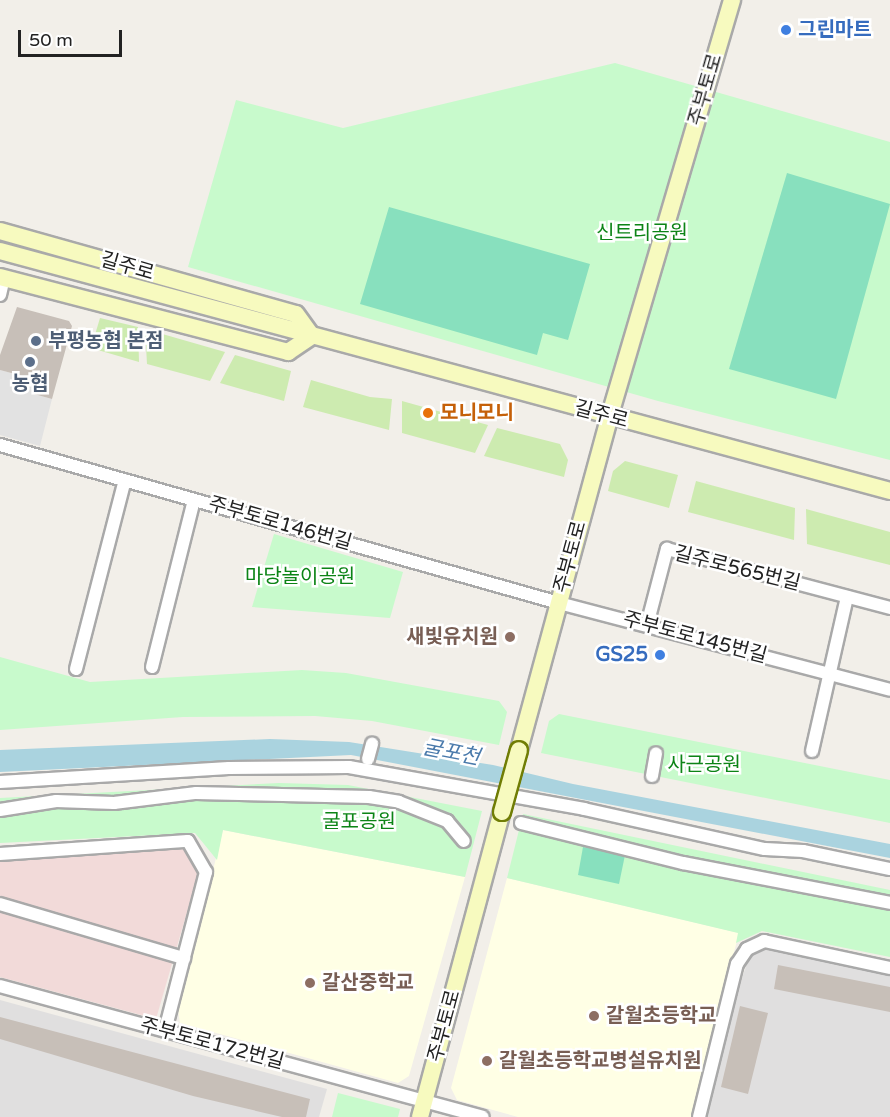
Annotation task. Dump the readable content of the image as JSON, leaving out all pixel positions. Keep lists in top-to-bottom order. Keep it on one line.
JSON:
{"streets":{"main road":["주부토로","길주로"],"street":["주부토로146번길","길주로565번길","주부토로145번길","주부토로172번길"]},"crossings":[["주부토로","길주로"],["주부토로","주부토로146번길"],["주부토로","주부토로145번길"],["주부토로","주부토로172번길"],["주부토로146번길","주부토로145번길"],["길주로565번길","주부토로145번길"]],"water":["굴포천"],"parks":["신트리공원","마당놀이공원","사근공원","굴포공원"],"places":["그린마트","부평농협 본점","농협","모니모니","새빛유치원","GS25","갈산중학교","갈월초등학교","갈월초등학교병설유치원"],"scale_bar":"50 m"}
